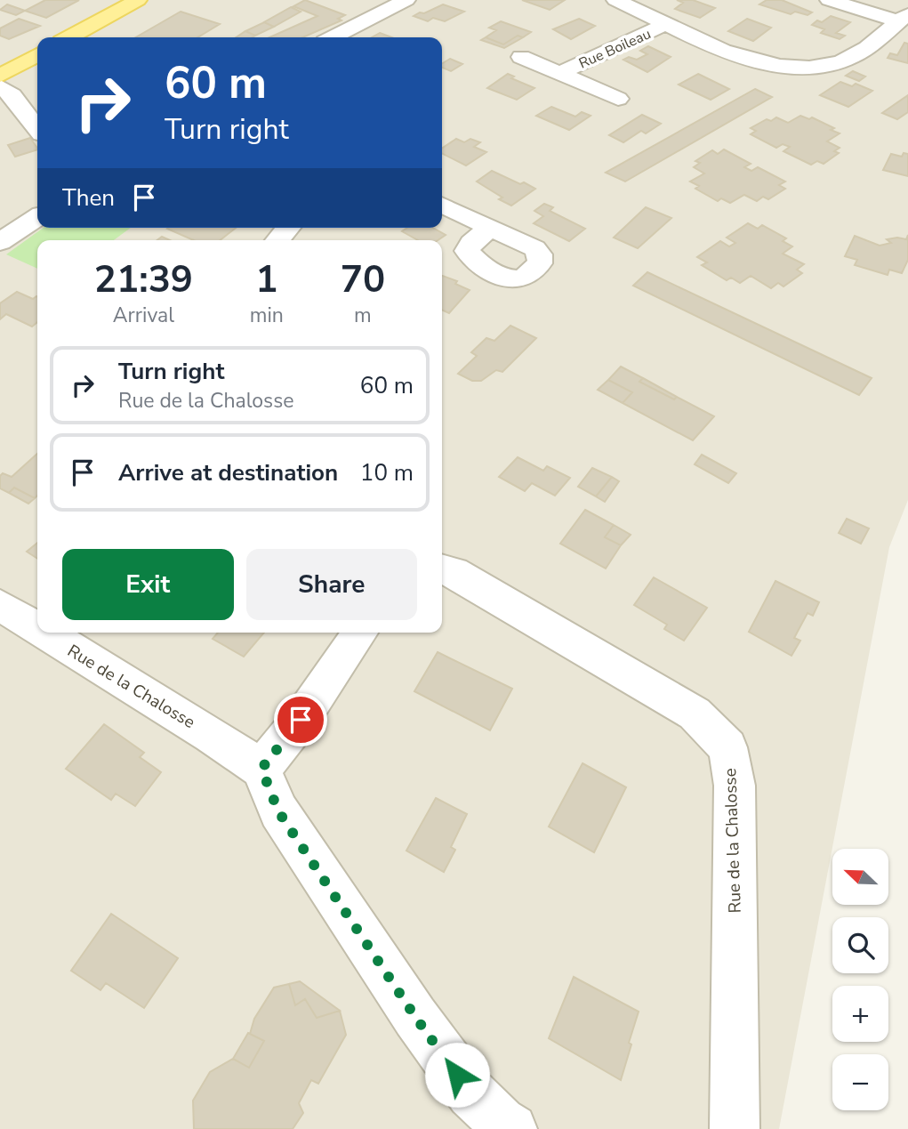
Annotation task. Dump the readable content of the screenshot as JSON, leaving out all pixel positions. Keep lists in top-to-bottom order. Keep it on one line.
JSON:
{"streets":{"street":["Rue Boileau","Rue de la Chalosse"]},"north":"top left","page":{"turn":["60 m","Turn right"],"then":"Then","eta":["21:39","Arrival","1","min","70","m"],"list":[{"name":"Turn right","note":"Rue de la Chalosse","value":"60 m"},{"name":"Arrive at destination","value":"10 m"}],"buttons":["Exit","Share"],"map_buttons":["+","−"]}}
